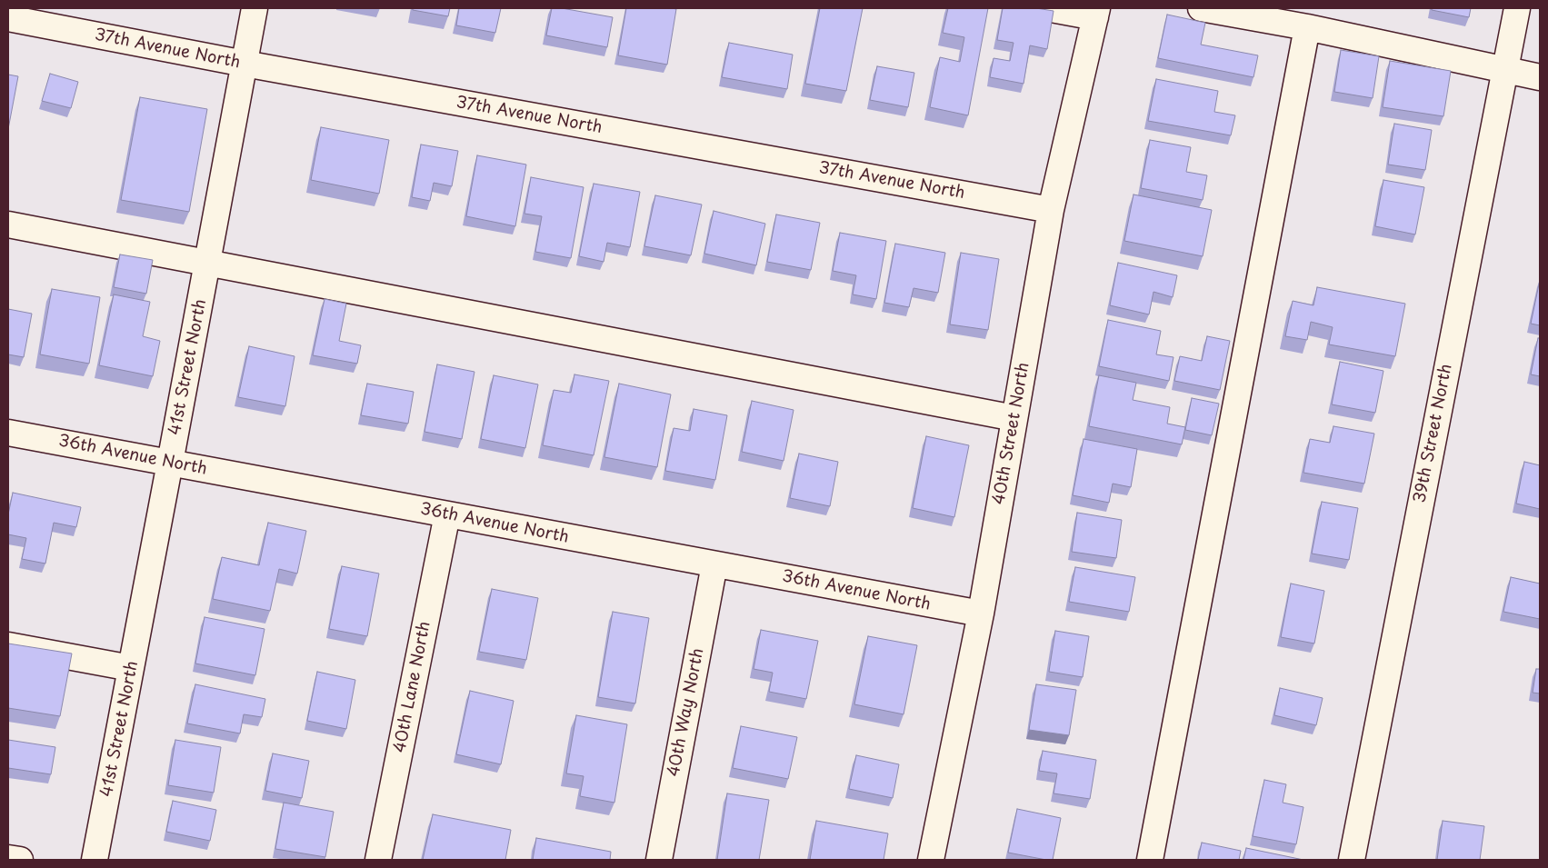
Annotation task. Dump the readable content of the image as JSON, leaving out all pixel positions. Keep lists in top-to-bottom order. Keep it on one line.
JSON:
{"streets":{"street":["37th Avenue North","41st Street North","40th Street North","39th Street North","36th Avenue North","40th Lane North","40th Way North"]},"crossings":[["37th Avenue North","41st Street North"],["37th Avenue North","40th Street North"],["41st Street North","36th Avenue North"],["40th Street North","36th Avenue North"],["36th Avenue North","40th Lane North"],["36th Avenue North","40th Way North"]]}
